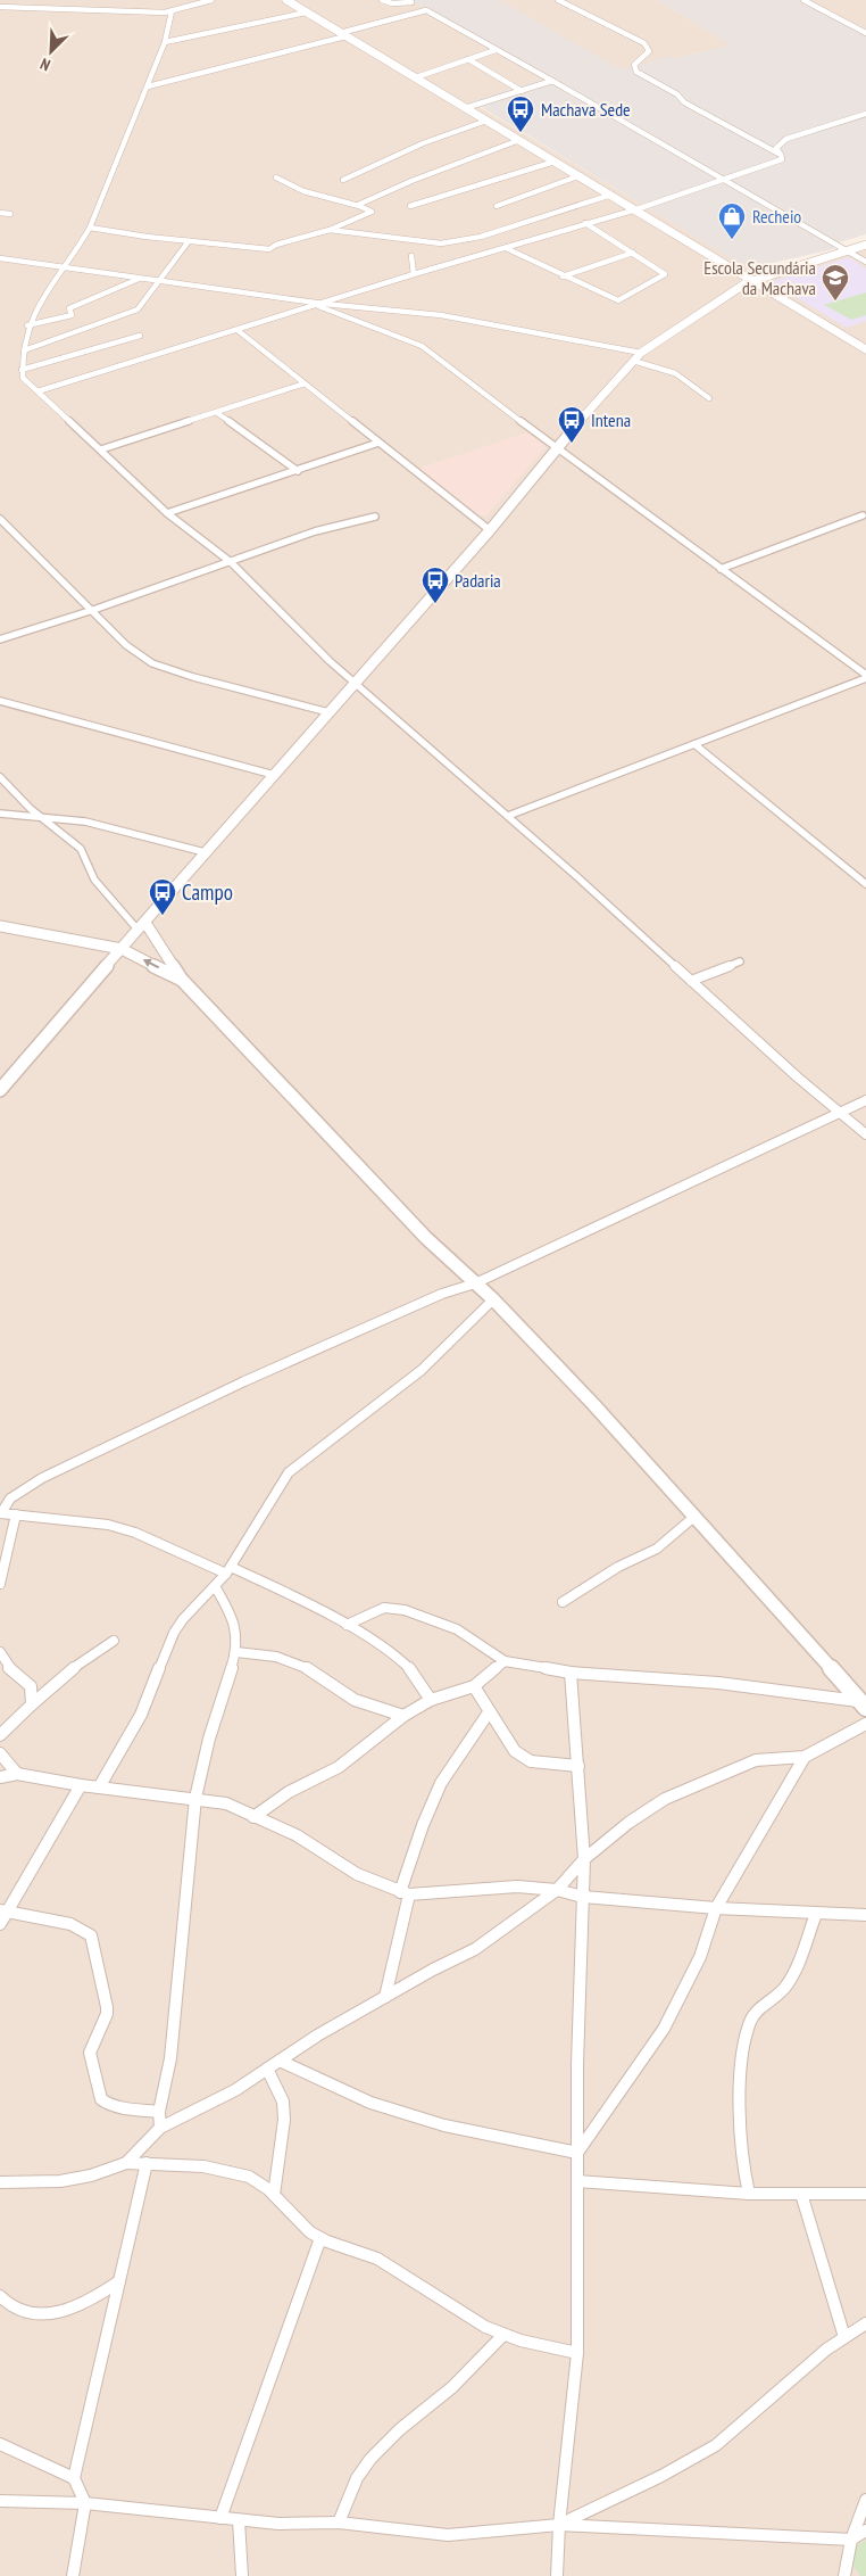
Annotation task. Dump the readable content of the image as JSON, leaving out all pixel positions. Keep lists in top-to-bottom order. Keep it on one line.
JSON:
{"places":{"bus stop":["Machava Sede","Intena","Padaria","Campo"],"shop":["Recheio"],"school or university":["Escola Secundária da Machava"]},"north":"bottom left"}
